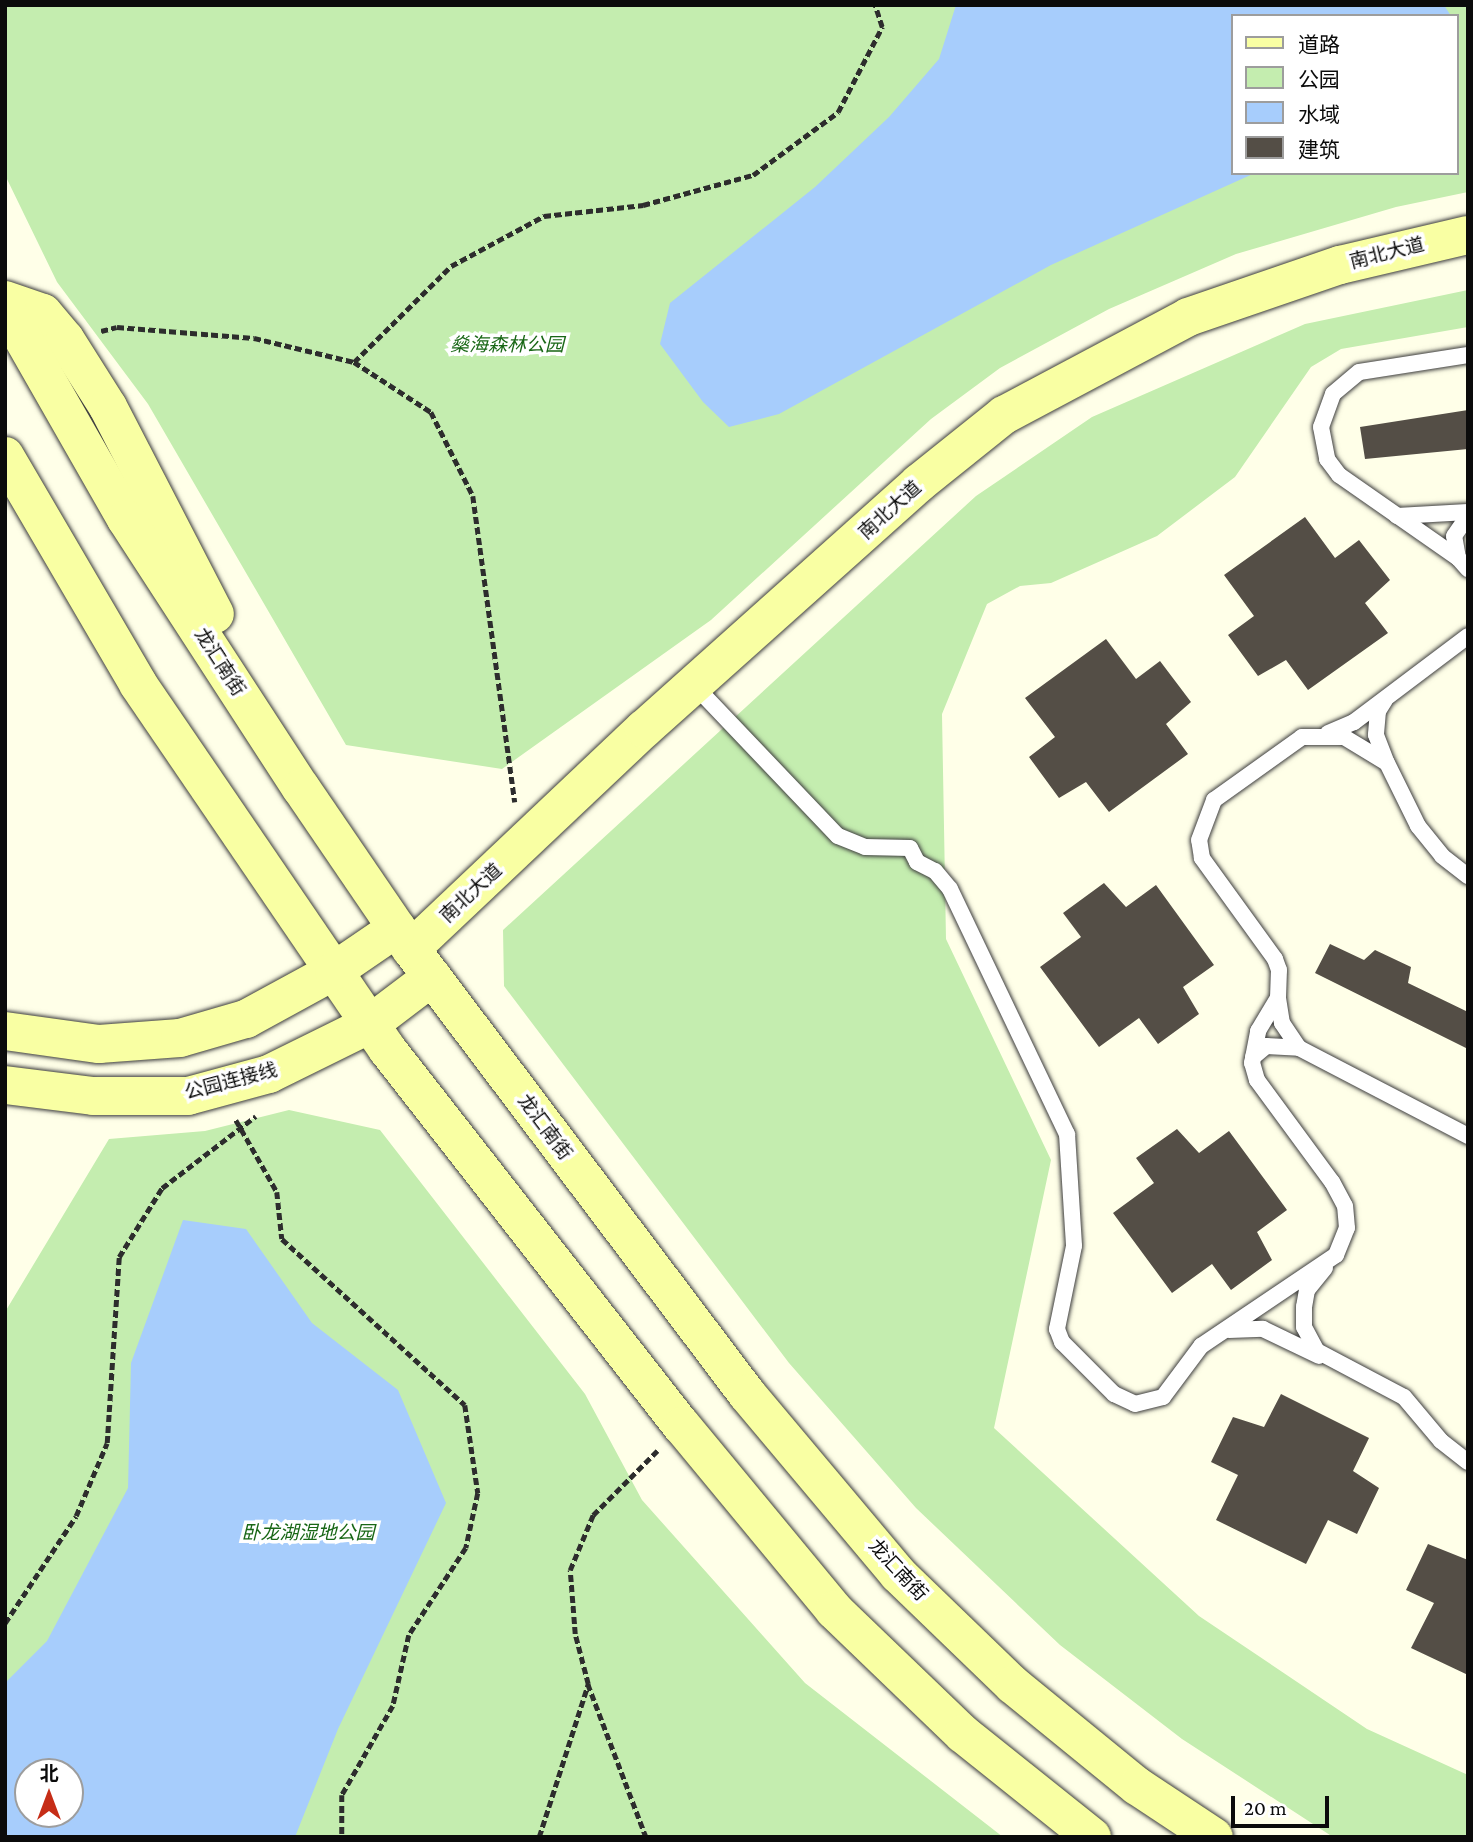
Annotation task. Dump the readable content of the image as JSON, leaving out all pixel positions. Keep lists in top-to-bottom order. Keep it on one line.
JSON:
{"streets":{"main road":["南北大道","龙汇南街","公园连接线"]},"crossings":[["南北大道","龙汇南街"],["南北大道","公园连接线"],["龙汇南街","公园连接线"]],"parks":["燊海森林公园","卧龙湖湿地公园"],"legend":["道路","公园","水域","建筑"],"scale_bar":"20 m","north":"top"}
